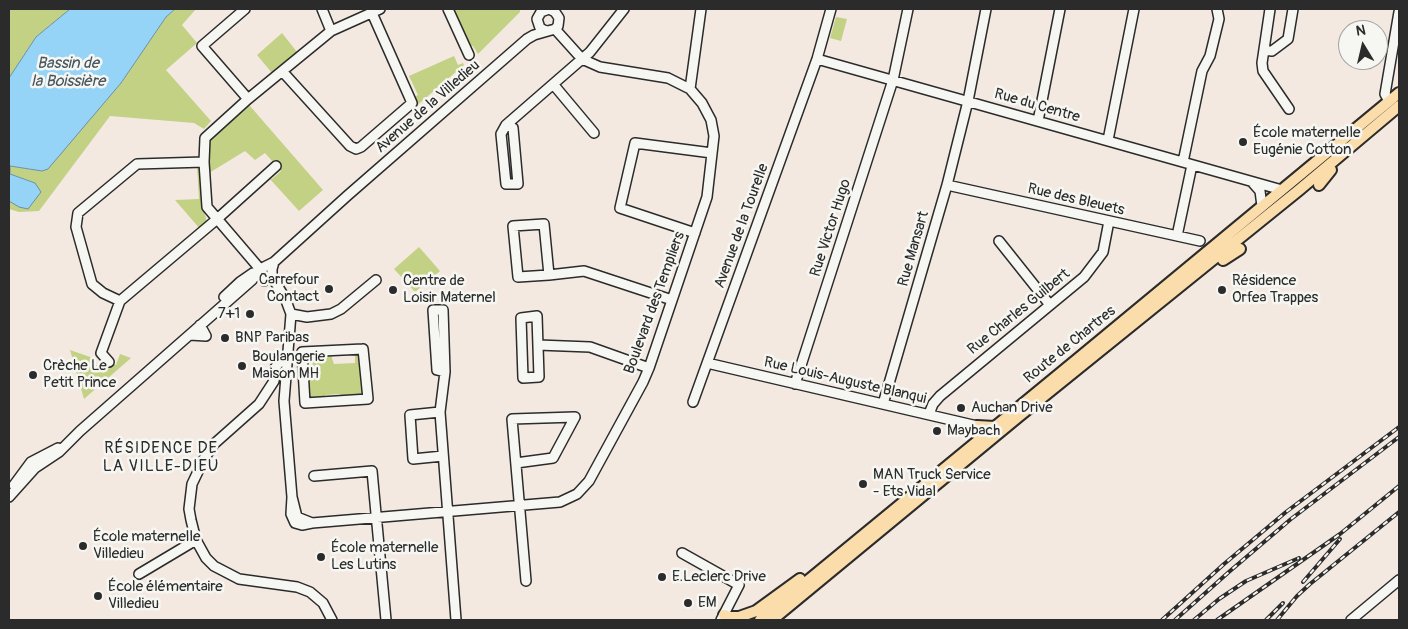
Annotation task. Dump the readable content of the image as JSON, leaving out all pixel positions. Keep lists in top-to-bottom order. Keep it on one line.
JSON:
{"streets":{"main road":["Route de Chartres"],"street":["Rue du Centre","Avenue de la Villedieu","Rue des Bleuets","Avenue de la Tourelle","Rue Victor Hugo","Rue Mansart","Boulevard des Templiers","Rue Charles Guilbert","Rue Louis-Auguste Blanqui"]},"crossings":[["Rue du Centre","Avenue de la Tourelle"],["Rue du Centre","Rue Victor Hugo"],["Rue du Centre","Rue Mansart"],["Rue du Centre","Route de Chartres"],["Avenue de la Villedieu","Boulevard des Templiers"],["Rue des Bleuets","Rue Mansart"],["Rue des Bleuets","Rue Charles Guilbert"],["Avenue de la Tourelle","Rue Louis-Auguste Blanqui"],["Rue Victor Hugo","Rue Louis-Auguste Blanqui"],["Rue Mansart","Rue Louis-Auguste Blanqui"],["Rue Charles Guilbert","Rue Louis-Auguste Blanqui"]],"districts":["RÉSIDENCE DE LA VILLE-DIEU"],"water":["Bassin de la Boissière"],"places":["École maternelle Eugénie Cotton","Carrefour Contact","Centre de Loisir Maternel","Résidence Orfea Trappes","7+1","BNP Paribas","Boulangerie Maison MH","Crèche Le Petit Prince","Auchan Drive","Maybach","MAN Truck Service - Ets Vidal","École maternelle Villedieu","École maternelle Les Lutins","E.Leclerc Drive","École élémentaire Villedieu","EM"],"north":"top"}
